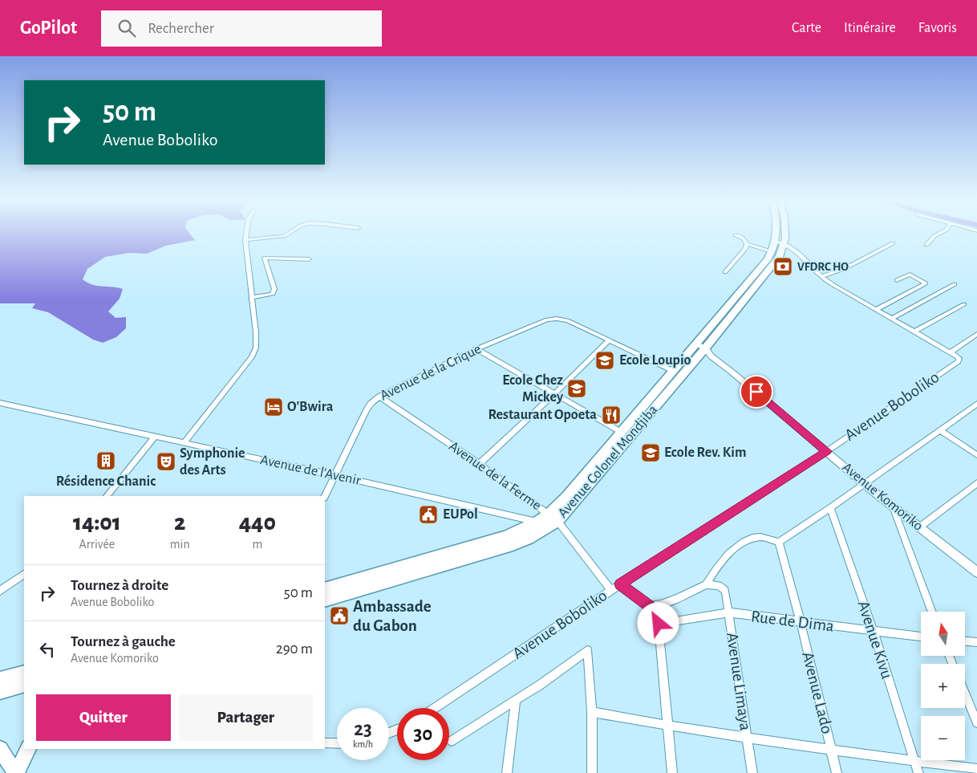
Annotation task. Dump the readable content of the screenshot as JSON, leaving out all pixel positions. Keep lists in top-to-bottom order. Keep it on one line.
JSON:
{"streets":{"main road":["Avenue Colonel Mondjiba"],"street":["Avenue de la Crique","Avenue Boboliko","Avenue de l'Avenir","Avenue de la Ferme","Avenue Komoriko","Rue de Dima","Avenue Kivu","Avenue Limaya","Avenue Lado"]},"crossings":[["Avenue de la Crique","Avenue de l'Avenir"],["Avenue de la Crique","Avenue de la Ferme"],["Avenue Boboliko","Avenue de la Ferme"],["Avenue Boboliko","Avenue Komoriko"],["Avenue Colonel Mondjiba","Avenue de l'Avenir"],["Avenue Colonel Mondjiba","Avenue de la Ferme"],["Avenue Colonel Mondjiba","Avenue Komoriko"],["Rue de Dima","Avenue Kivu"],["Rue de Dima","Avenue Limaya"],["Rue de Dima","Avenue Lado"]],"places":{"bank":["VFDRC HO"],"school or university":["Ecole Loupio","Ecole Chez Mickey","Ecole Rev. Kim"],"hotel":["O'Bwira"],"restaurant":["Restaurant Opoeta"],"building":["Résidence Chanic"],"theatre":["Symphonie des Arts"],"public building":["EUPol","Ambassade du Gabon"]},"north":"top","page":{"header":"GoPilot","search":"Rechercher","nav":["Carte","Itinéraire","Favoris"],"turn":["50 m","Avenue Boboliko"],"eta":["14:01","Arrivée","2","min","440","m"],"list":[{"name":"Tournez à droite","note":"Avenue Boboliko","value":"50 m"},{"name":"Tournez à gauche","note":"Avenue Komoriko","value":"290 m"}],"map_buttons":["+","−"],"buttons":["Quitter","Partager"],"speed":"23 km/h","limit":"30"}}
